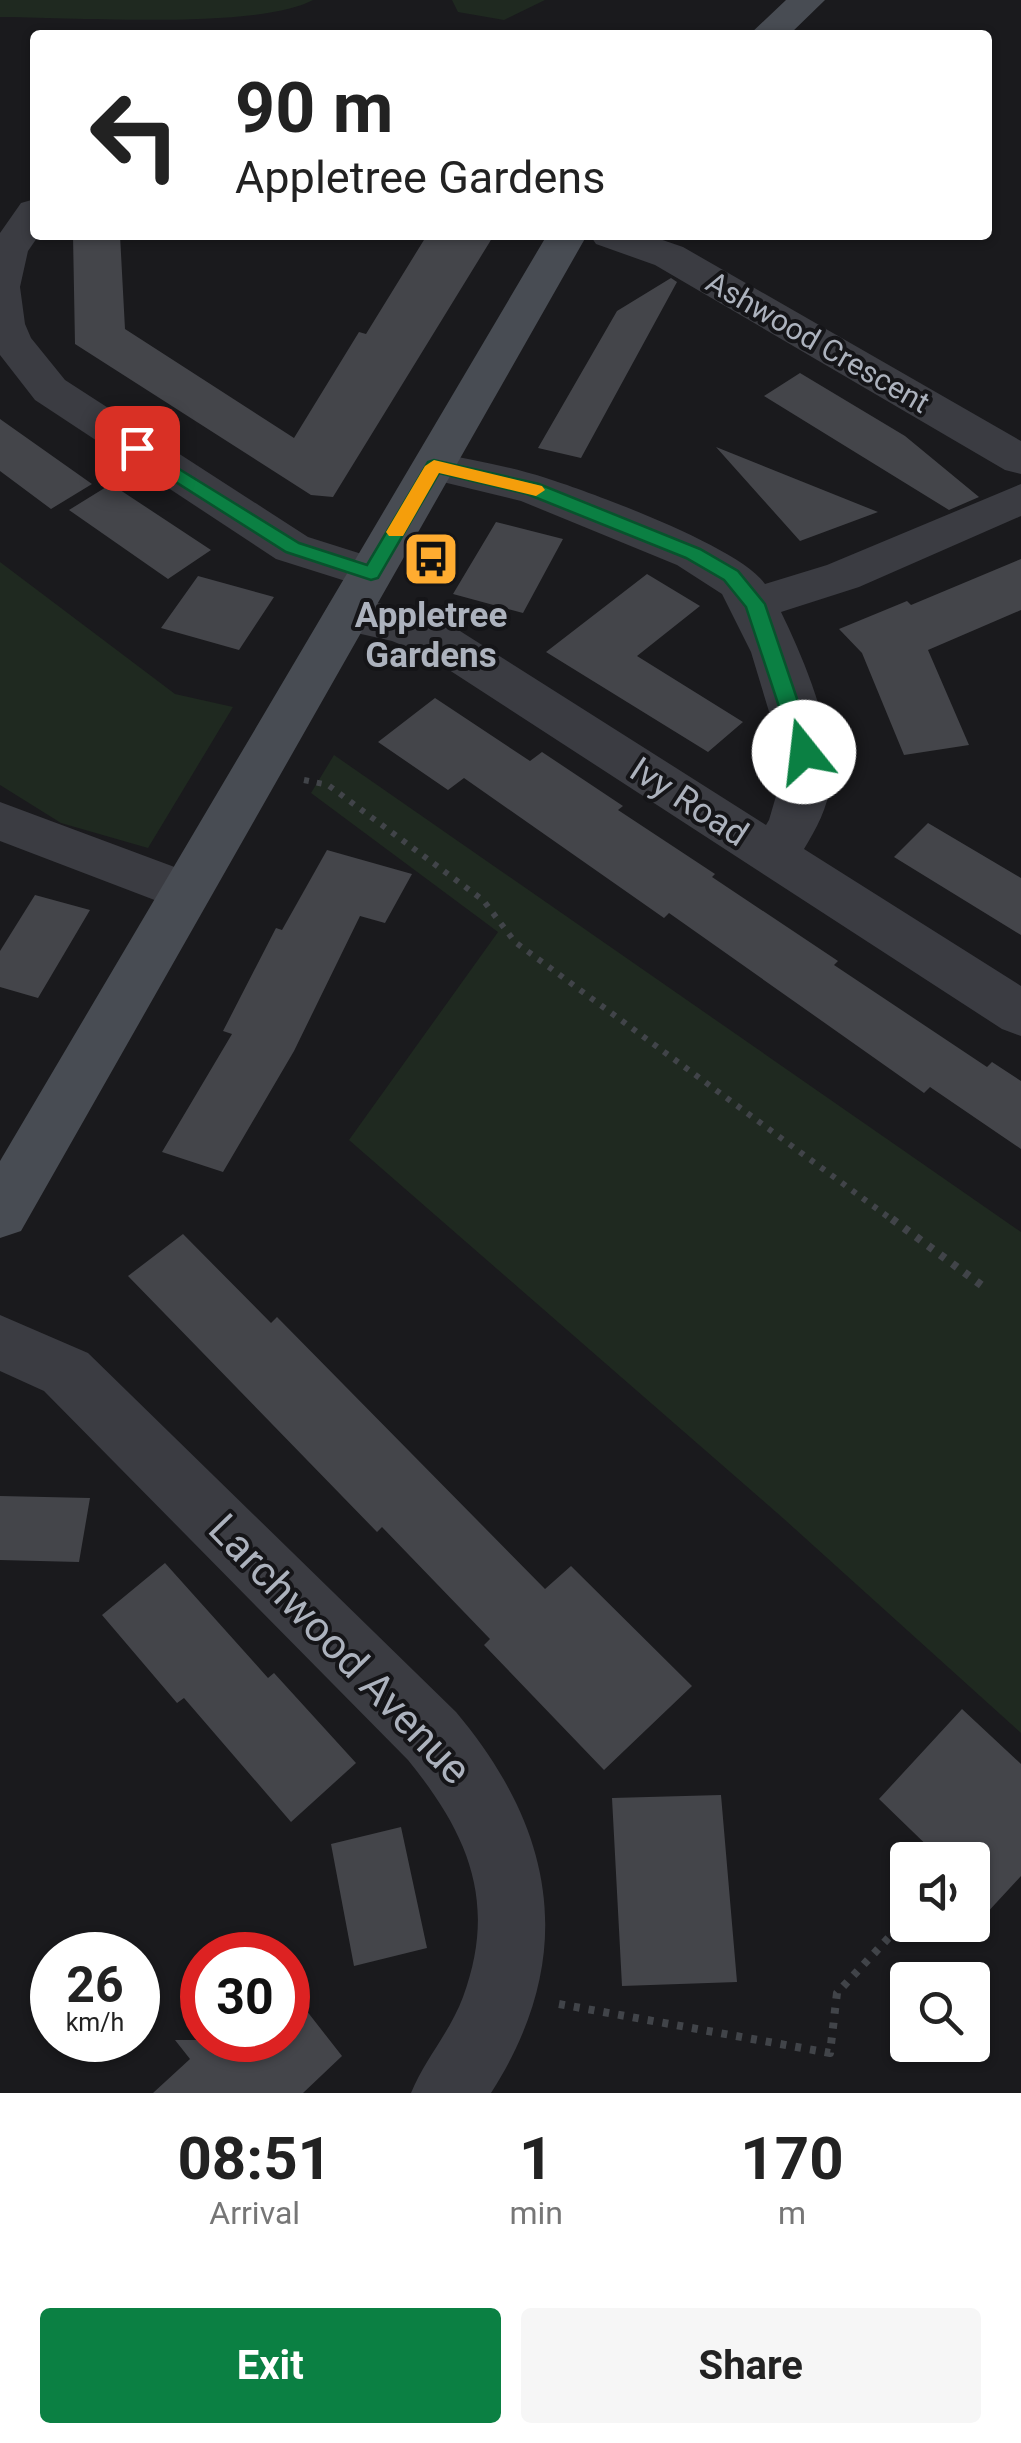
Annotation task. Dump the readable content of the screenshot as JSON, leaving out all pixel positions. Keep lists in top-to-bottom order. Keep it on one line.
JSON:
{"streets":{"street":["Ashwood Crescent","Ivy Road","Larchwood Avenue"]},"places":{"bus stop":["Appletree Gardens"]},"page":{"turn":["90 m","Appletree Gardens"],"speed":"26 km/h","limit":"30","eta":["08:51","Arrival","1","min","170","m"],"buttons":["Exit","Share"]}}
